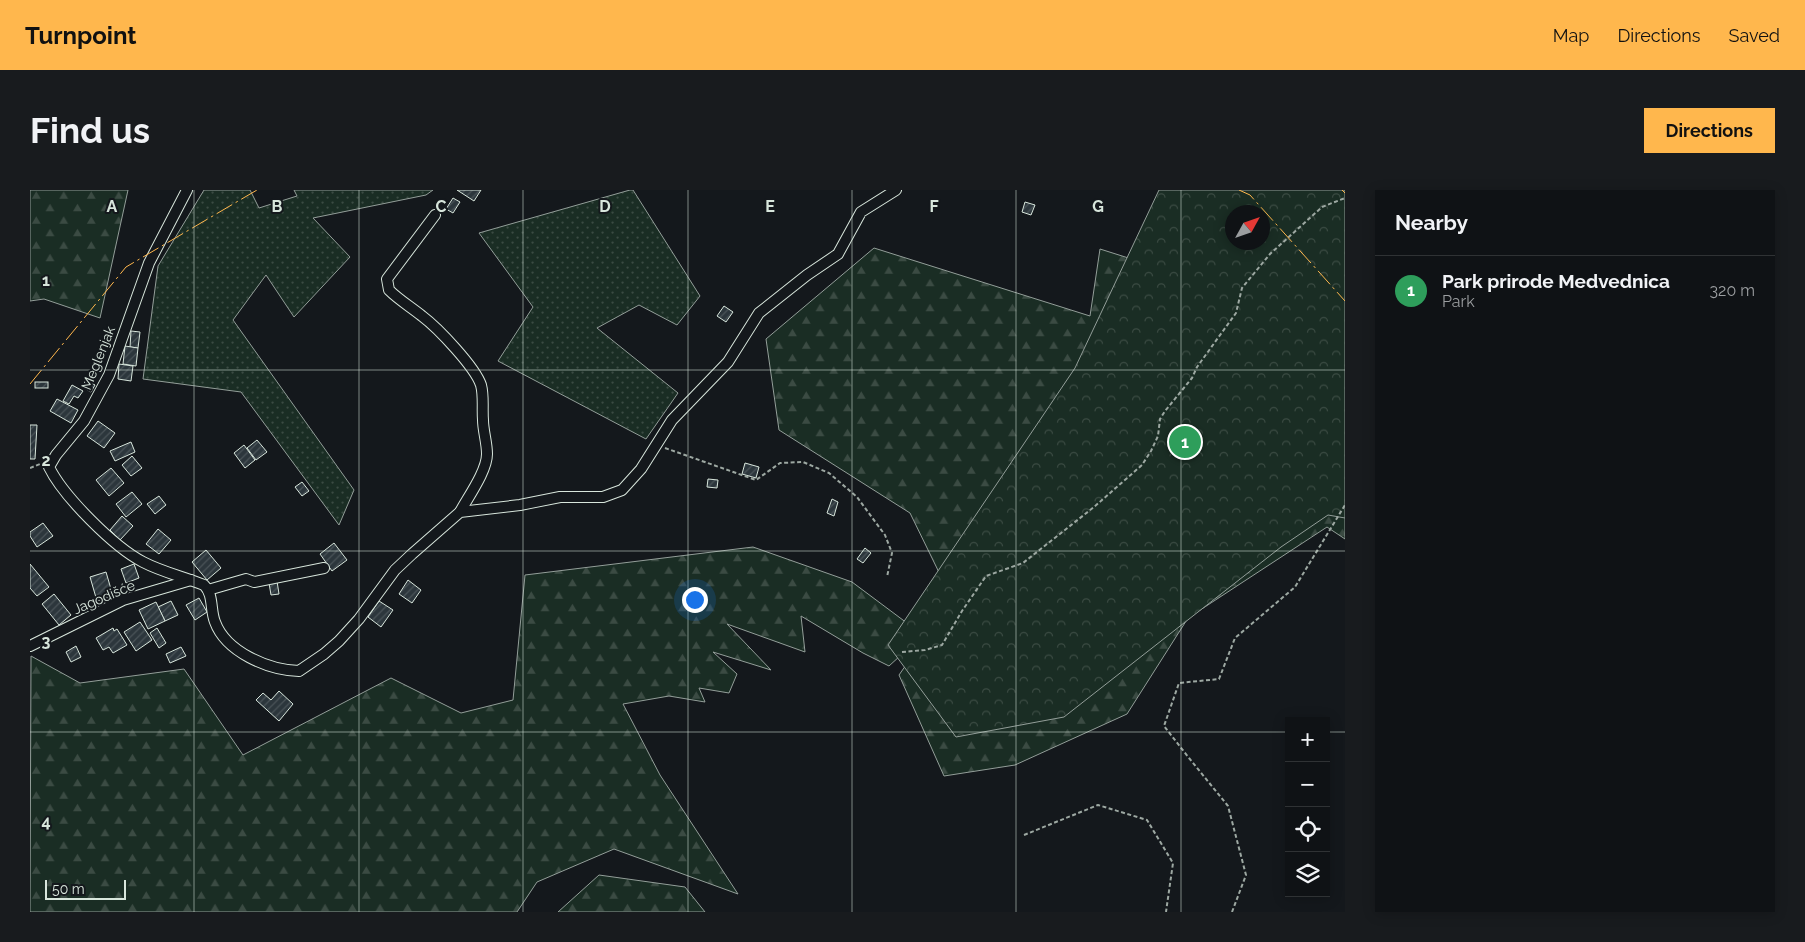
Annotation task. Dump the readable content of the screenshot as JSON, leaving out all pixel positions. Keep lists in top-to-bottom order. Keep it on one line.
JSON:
{"streets":{"street":["Meglenjak","Jagodišće"]},"crossings":[["Meglenjak","Jagodišće"]],"scale_bar":"50 m","north":"top right","page":{"header":"Turnpoint","nav":["Map","Directions","Saved"],"buttons":"Directions","title":"Find us","heading":"Nearby","list":[{"mark":"1","name":"Park prirode Medvednica","note":"Park","value":"320 m"}],"pins":"1","map_buttons":["+","−"],"scale":"50 m"},"grid":{"columns":["A","B","C","D","E","F","G"],"rows":["1","2","3","4"]}}
